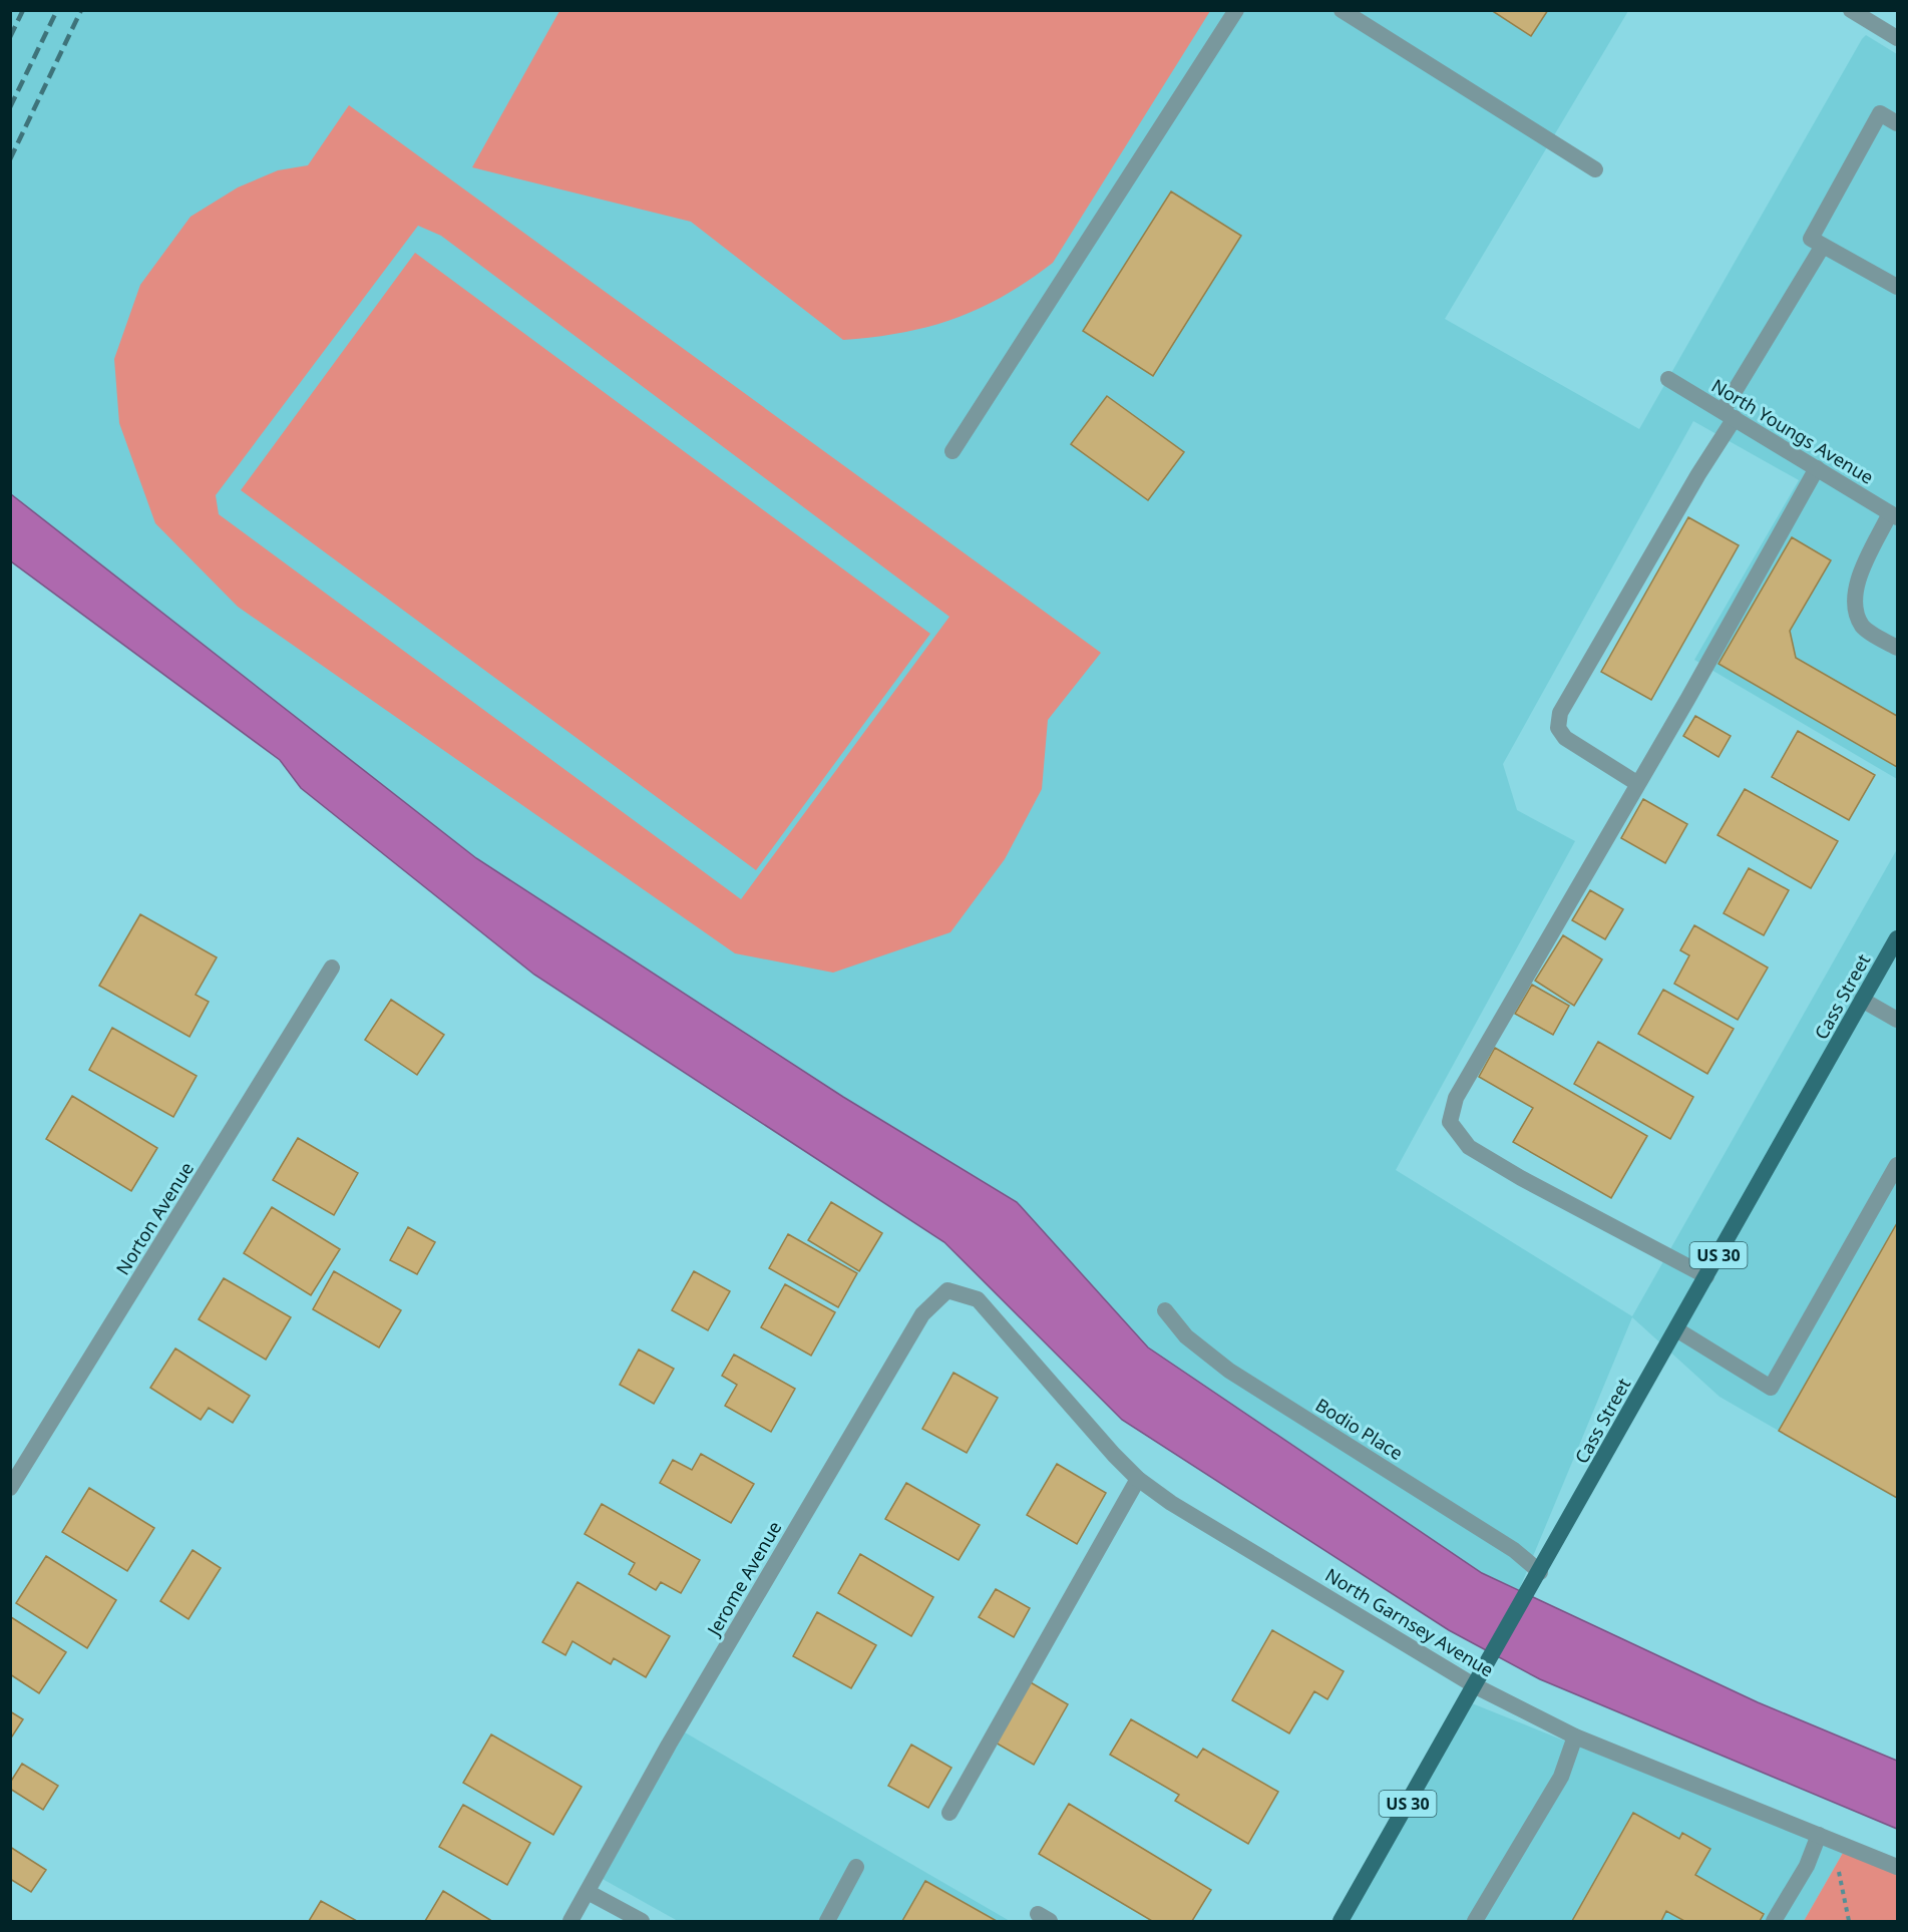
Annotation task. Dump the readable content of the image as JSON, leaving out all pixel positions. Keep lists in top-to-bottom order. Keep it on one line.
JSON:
{"streets":{"main road":["Cass Street","US 30"],"street":["North Youngs Avenue","Norton Avenue","Bodio Place","Jerome Avenue","North Garnsey Avenue"]},"crossings":[["Cass Street","Bodio Place"],["Cass Street","North Garnsey Avenue"],["Jerome Avenue","North Garnsey Avenue"]]}
